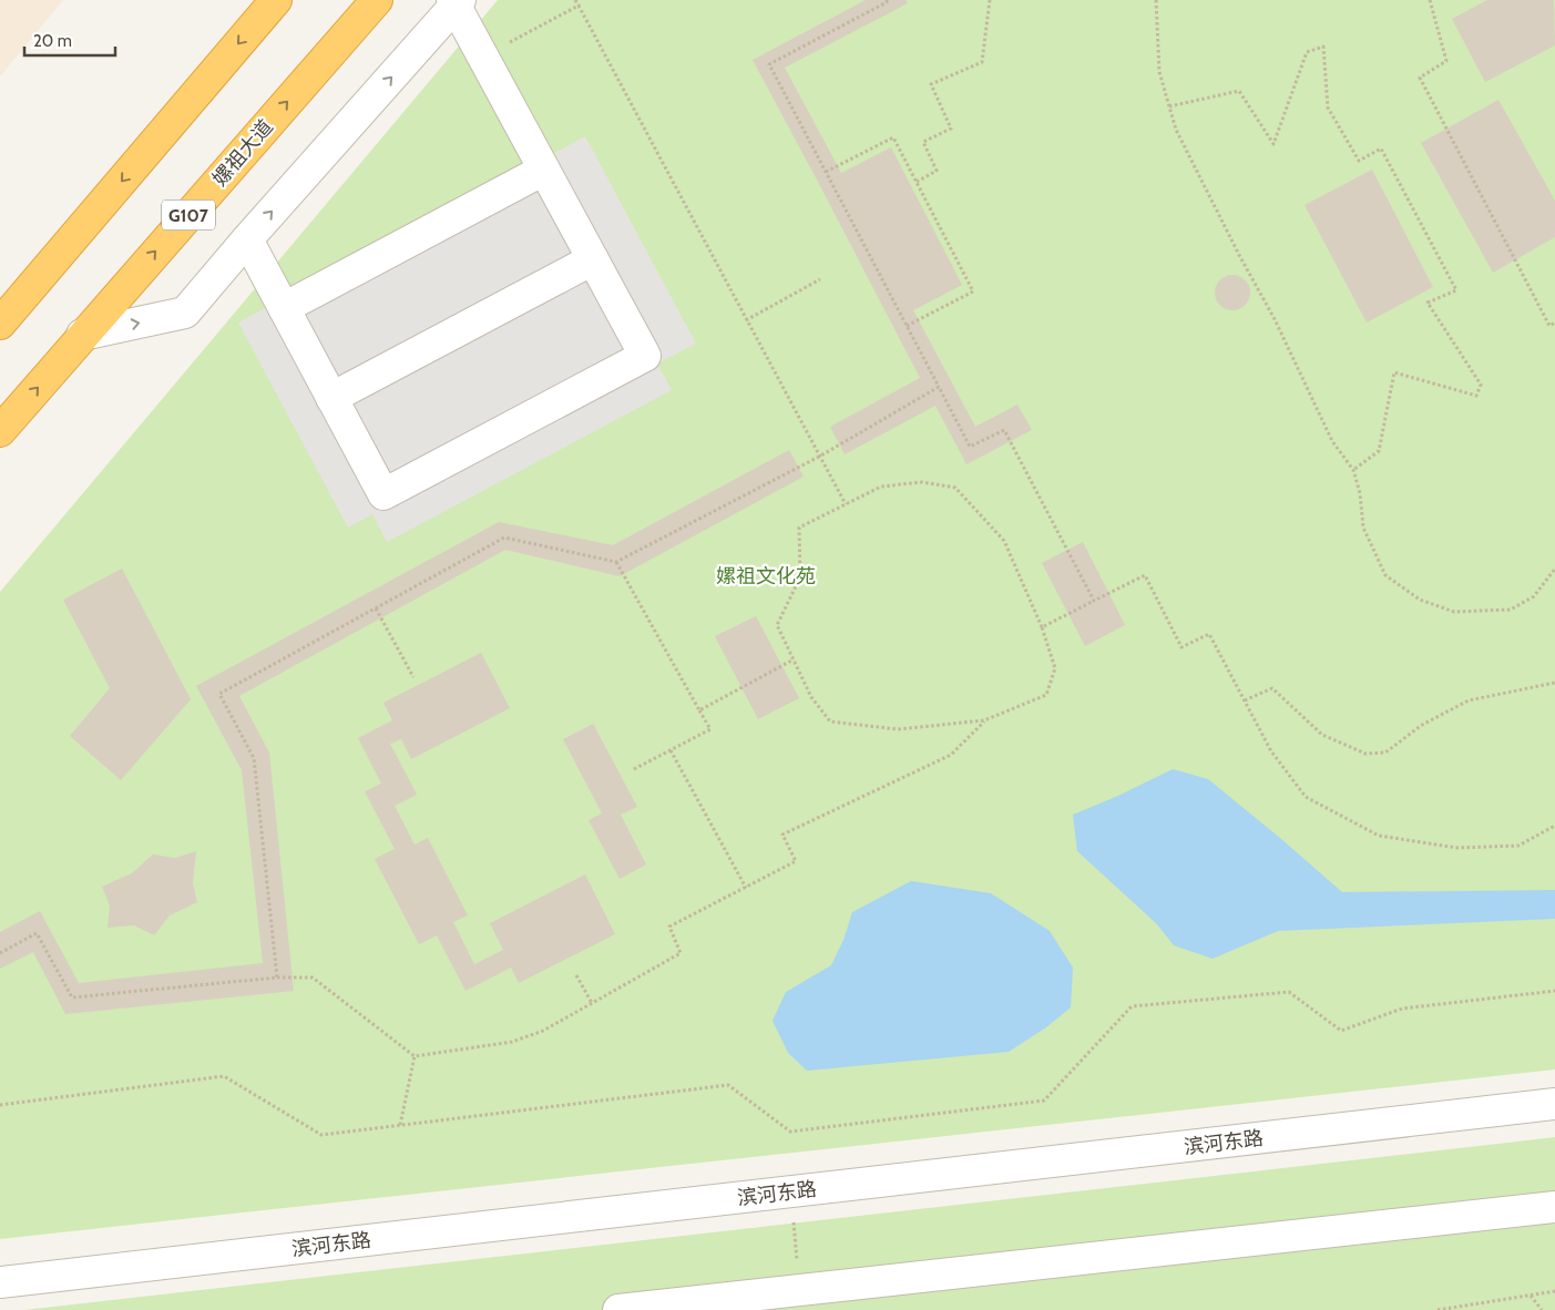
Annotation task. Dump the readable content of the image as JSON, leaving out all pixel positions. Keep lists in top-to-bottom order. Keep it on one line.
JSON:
{"streets":{"highway":["嫘祖大道","G107"],"street":["滨河东路"]},"parks":["嫘祖文化苑"],"scale_bar":"20 m"}
